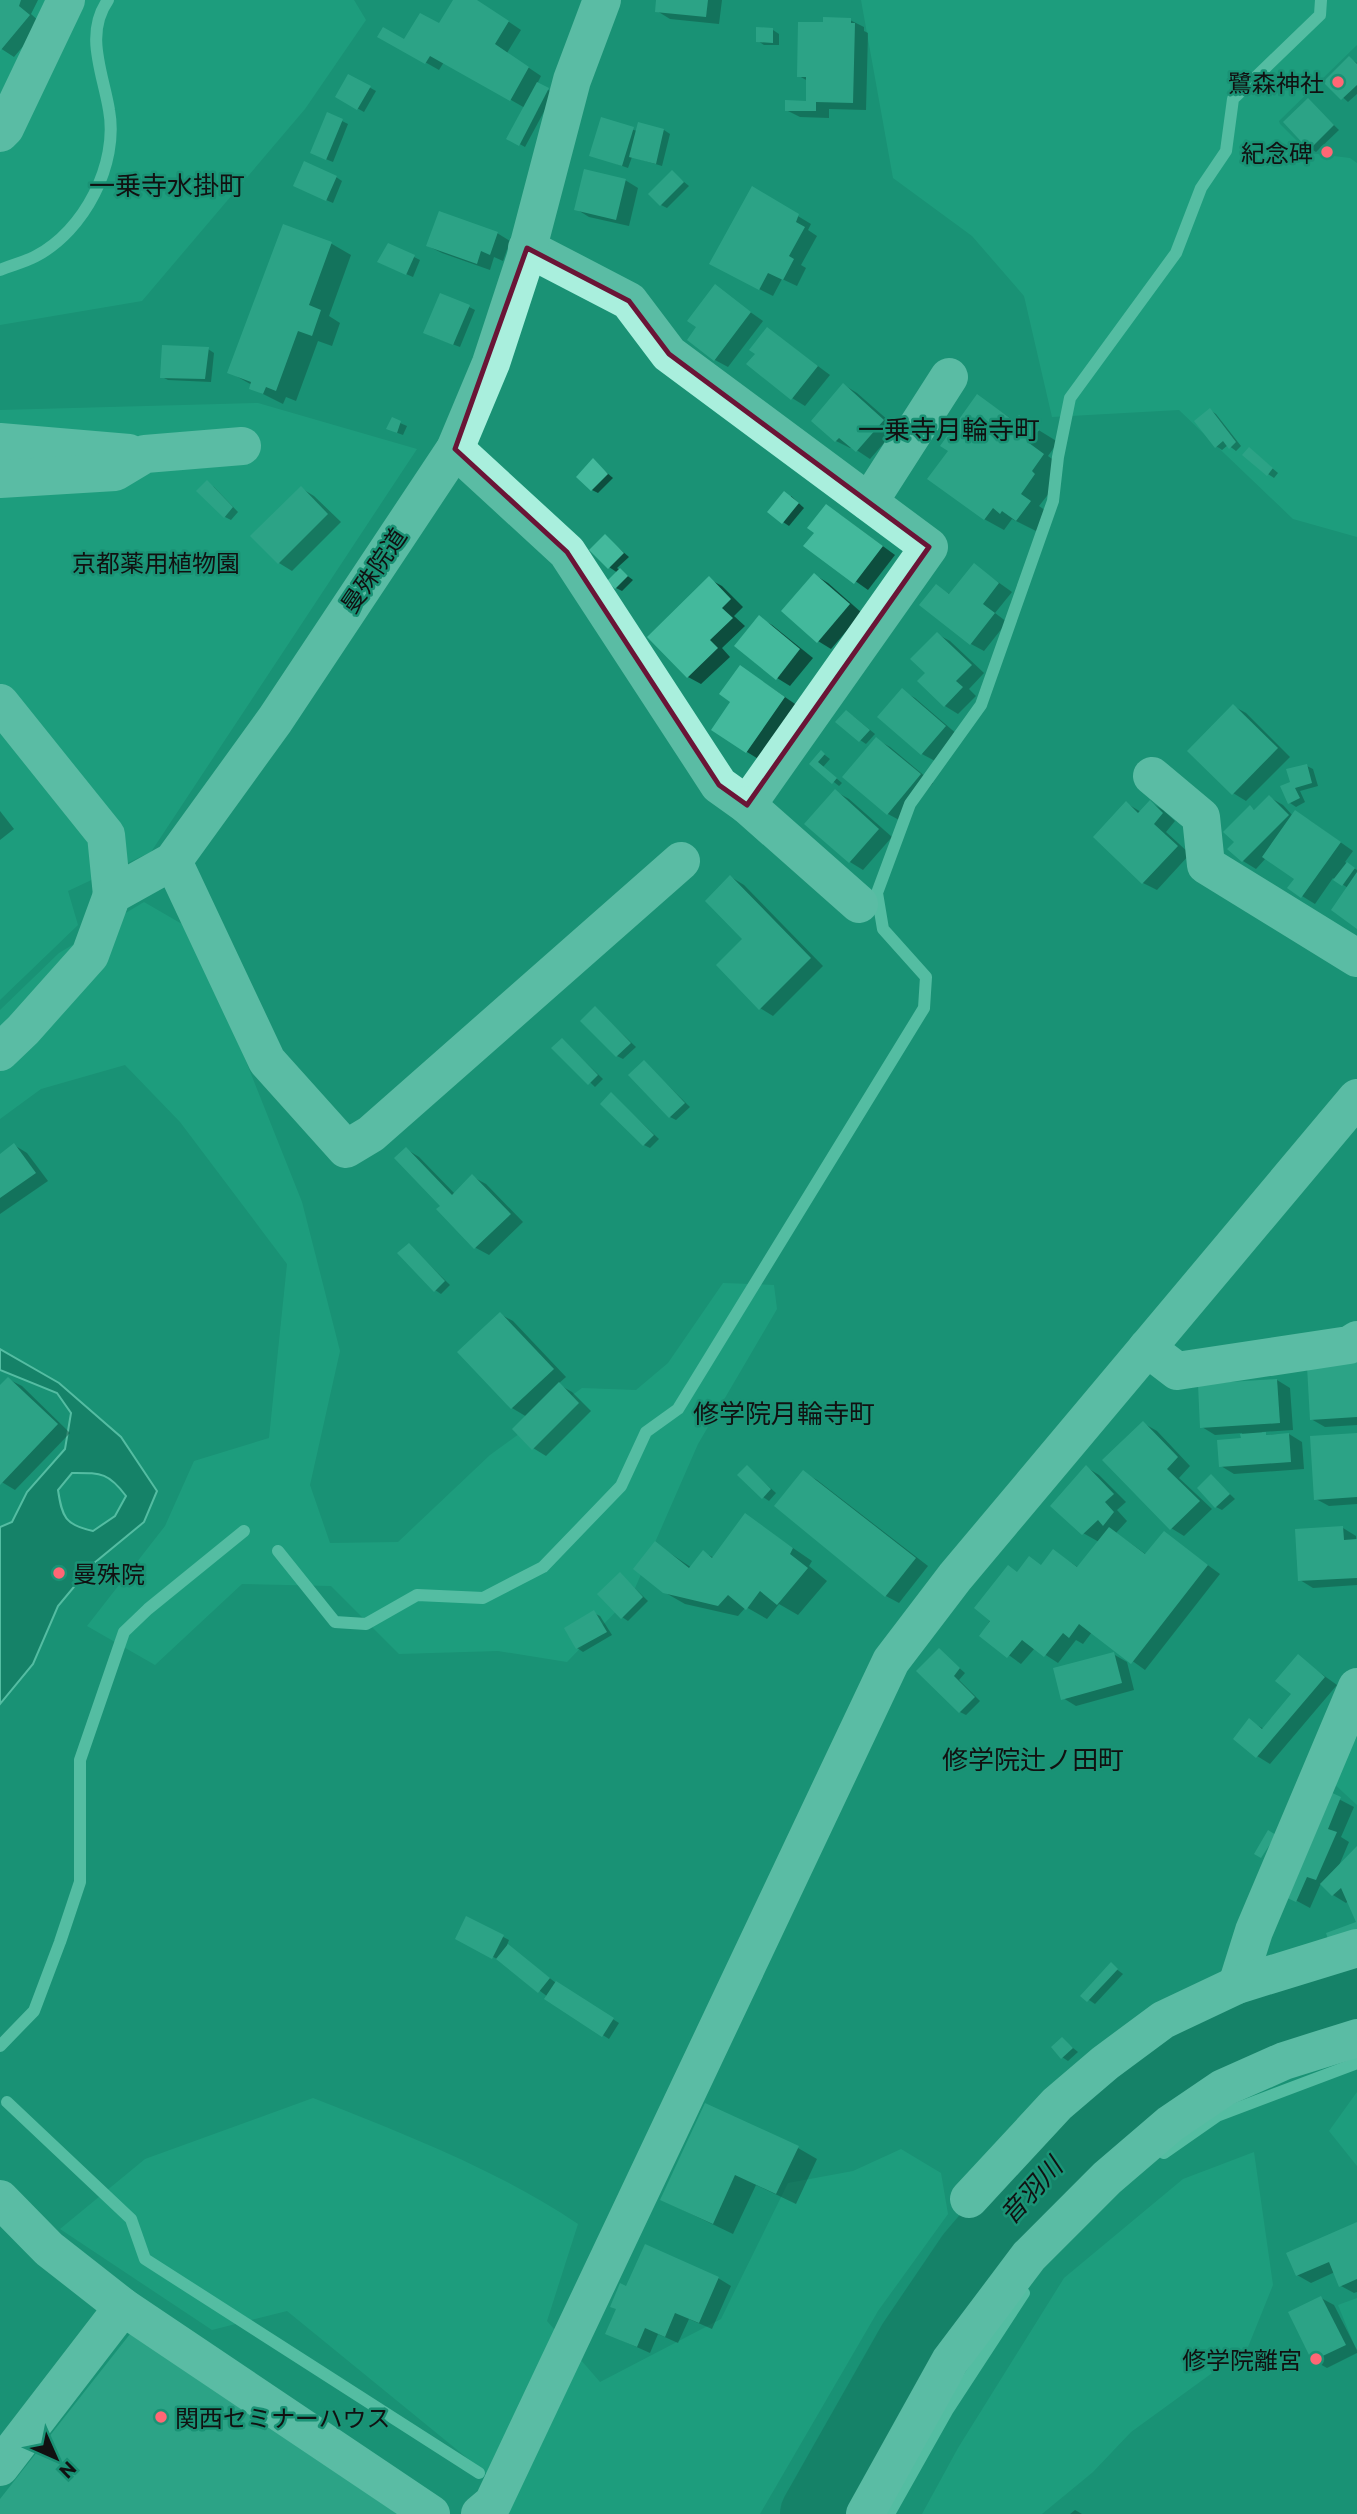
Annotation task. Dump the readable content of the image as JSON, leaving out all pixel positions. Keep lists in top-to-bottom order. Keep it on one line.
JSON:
{"streets":{"street":["曼殊院道"]},"districts":["一乗寺水掛町","一乗寺月輪寺町","修学院月輪寺町","修学院辻ノ田町"],"water":["音羽川"],"parks":["京都薬用植物園"],"places":["鷺森神社","紀念碑","曼殊院","修学院離宮","関西セミナーハウス"],"north":"bottom right"}
